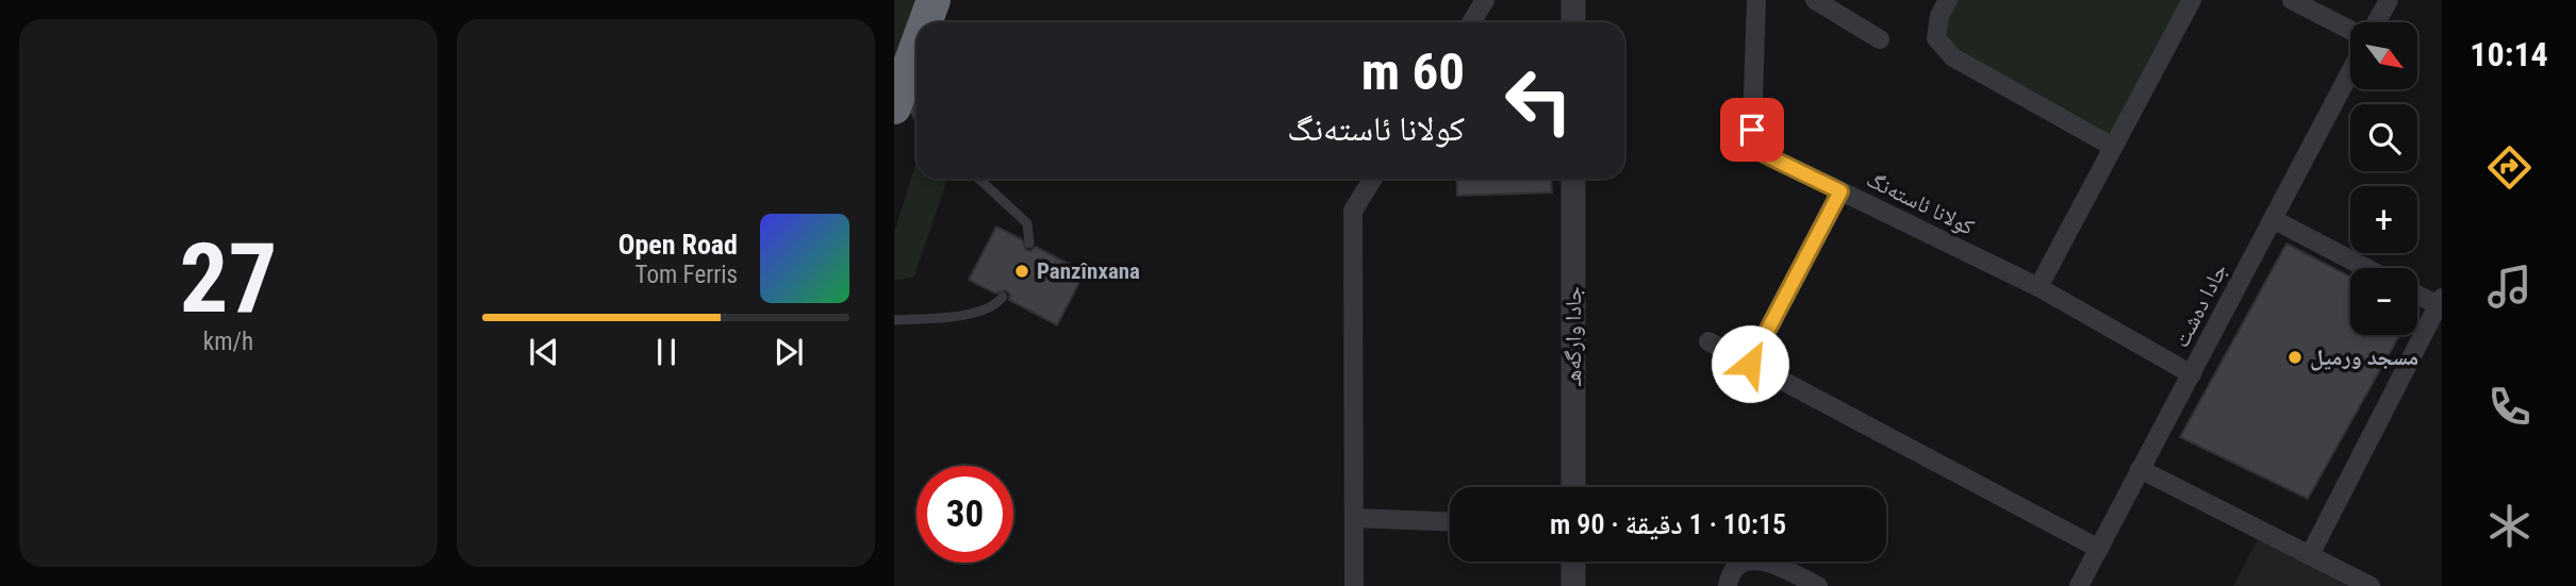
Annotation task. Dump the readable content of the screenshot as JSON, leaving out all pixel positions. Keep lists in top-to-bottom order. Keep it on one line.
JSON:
{"streets":{"street":["کولانا ئاستەنگ","جادا دەشت","جادا وارگه‌هـ"]},"crossings":[["کولانا ئاستەنگ","جادا دەشت"]],"places":["Panzînxana","مسجد ورميل"],"north":"bottom right","page":{"tabs":"10:14","tile":["27","km/h"],"map_buttons":["+","−"],"turn":["60 m","کولانا ئاستەنگ"],"song":["Open Road","Tom Ferris"],"limit":"30","trip":"10:15 · 1 دقيقة · 90 m"}}
